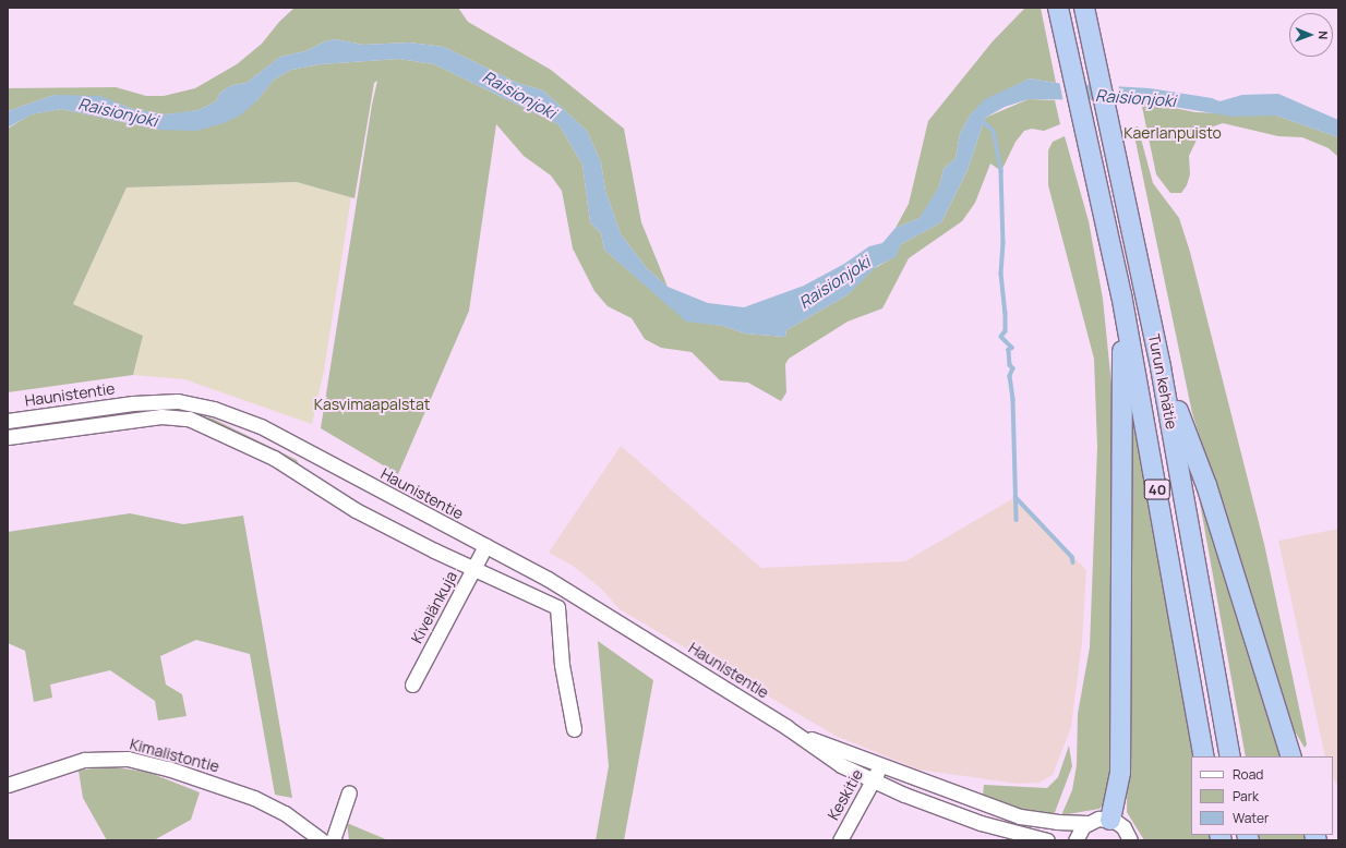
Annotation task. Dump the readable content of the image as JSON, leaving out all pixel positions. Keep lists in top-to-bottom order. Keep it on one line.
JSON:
{"streets":{"highway":["Turun kehätie","40"],"street":["Haunistentie","Kivelänkuja","Kimalistontie","Keskitie"]},"crossings":[["Haunistentie","Kivelänkuja"],["Haunistentie","Keskitie"]],"water":["Raisionjoki"],"parks":["Kaerlanpuisto","Kasvimaapalstat"],"legend":["Road","Park","Water"],"north":"right"}
